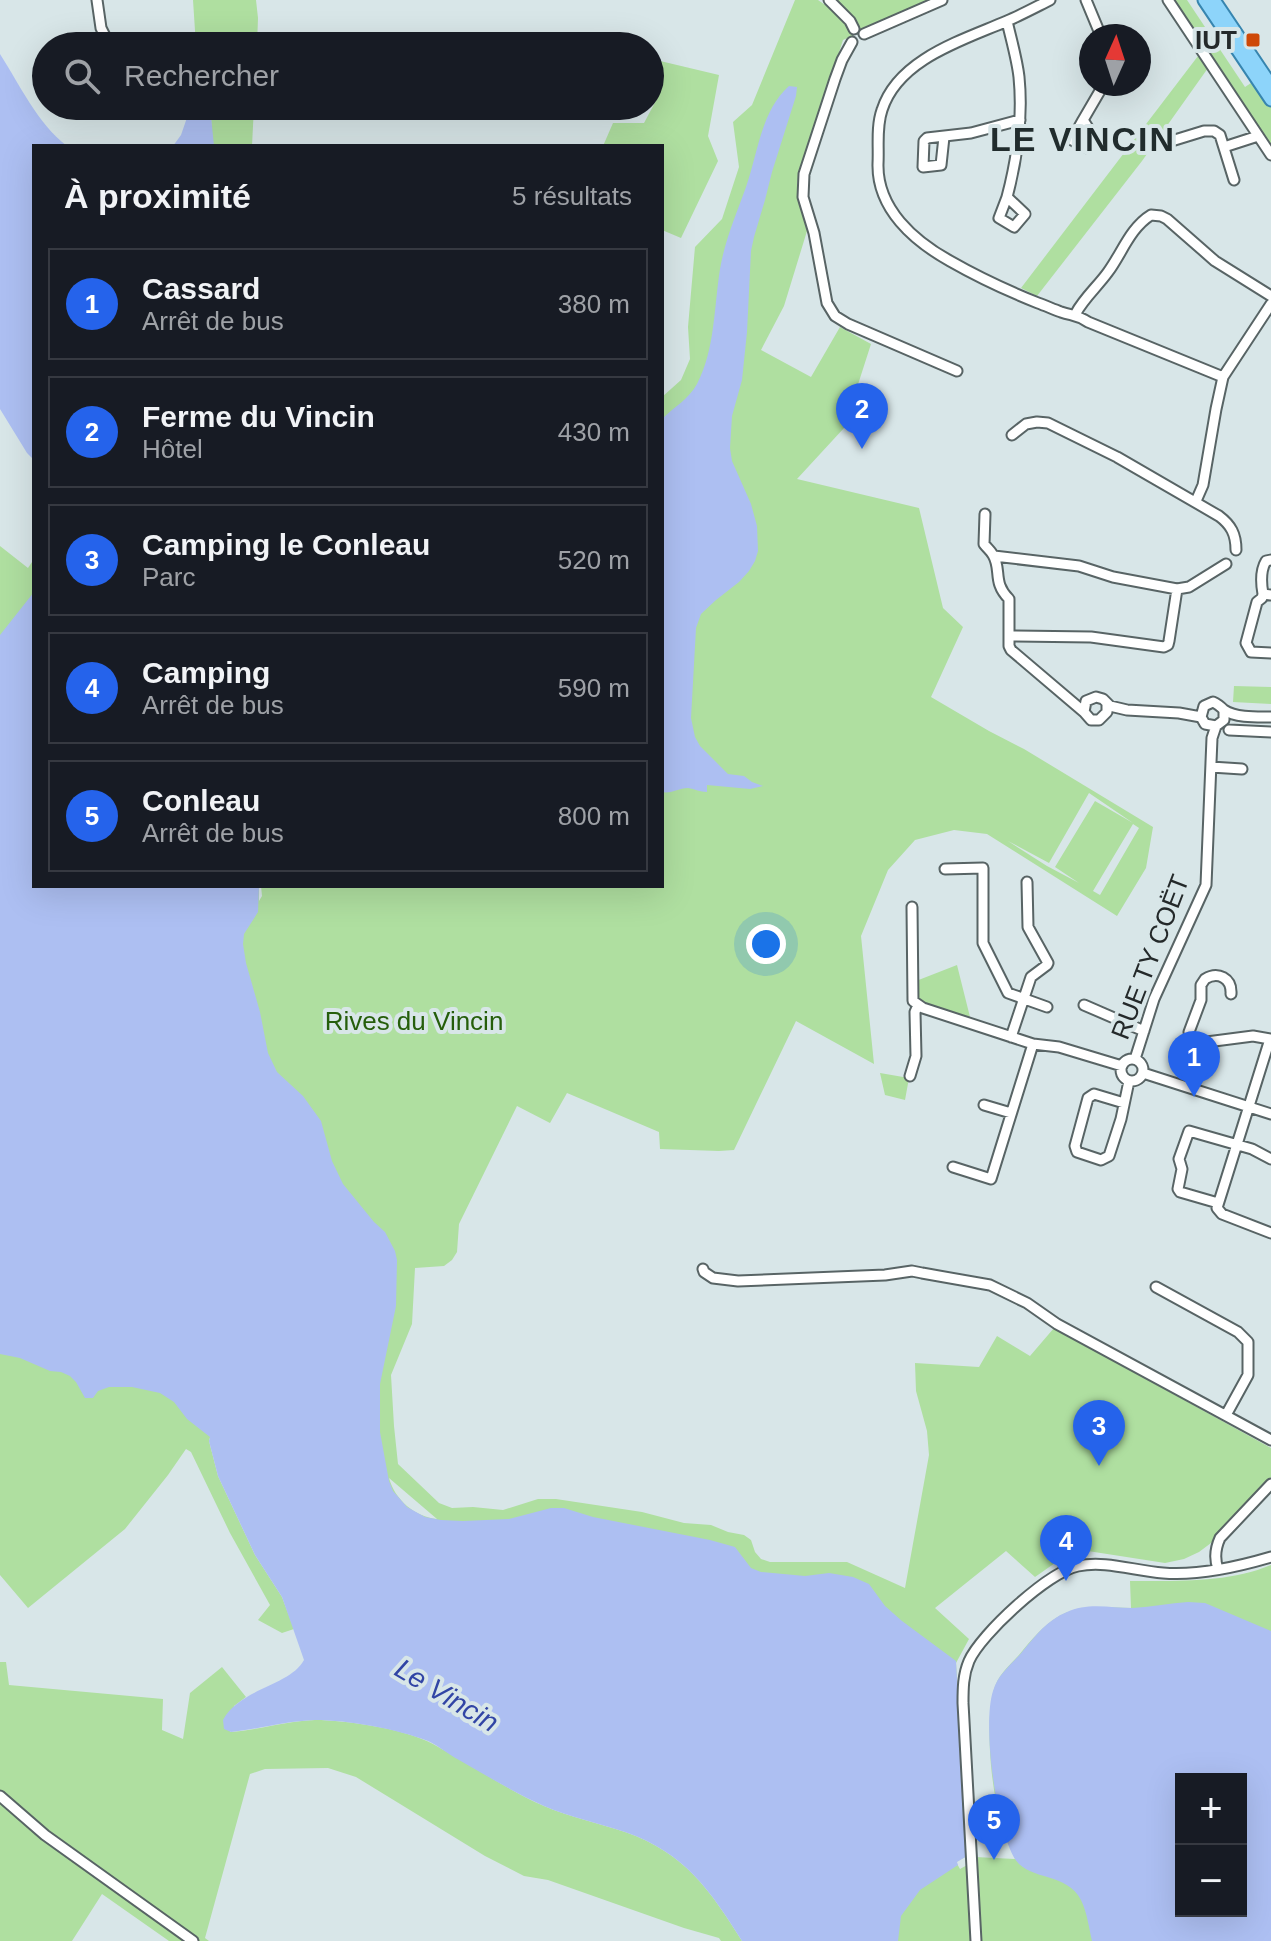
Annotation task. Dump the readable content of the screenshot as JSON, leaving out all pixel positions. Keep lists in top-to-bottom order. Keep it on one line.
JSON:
{"streets":{"street":["RUE TY COËT"]},"districts":["LE VINCIN"],"water":["Le Vincin"],"parks":["Rives du Vincin"],"places":{"transit":["IUT"]},"north":"top","page":{"search":"Rechercher","heading":["À proximité","5 résultats"],"list":[{"mark":"1","name":"Cassard","note":"Arrêt de bus","value":"380 m"},{"mark":"2","name":"Ferme du Vincin","note":"Hôtel","value":"430 m"},{"mark":"3","name":"Camping le Conleau","note":"Parc","value":"520 m"},{"mark":"4","name":"Camping","note":"Arrêt de bus","value":"590 m"},{"mark":"5","name":"Conleau","note":"Arrêt de bus","value":"800 m"}],"pins":["2","1","3","4","5"],"map_buttons":["+","−"]}}
